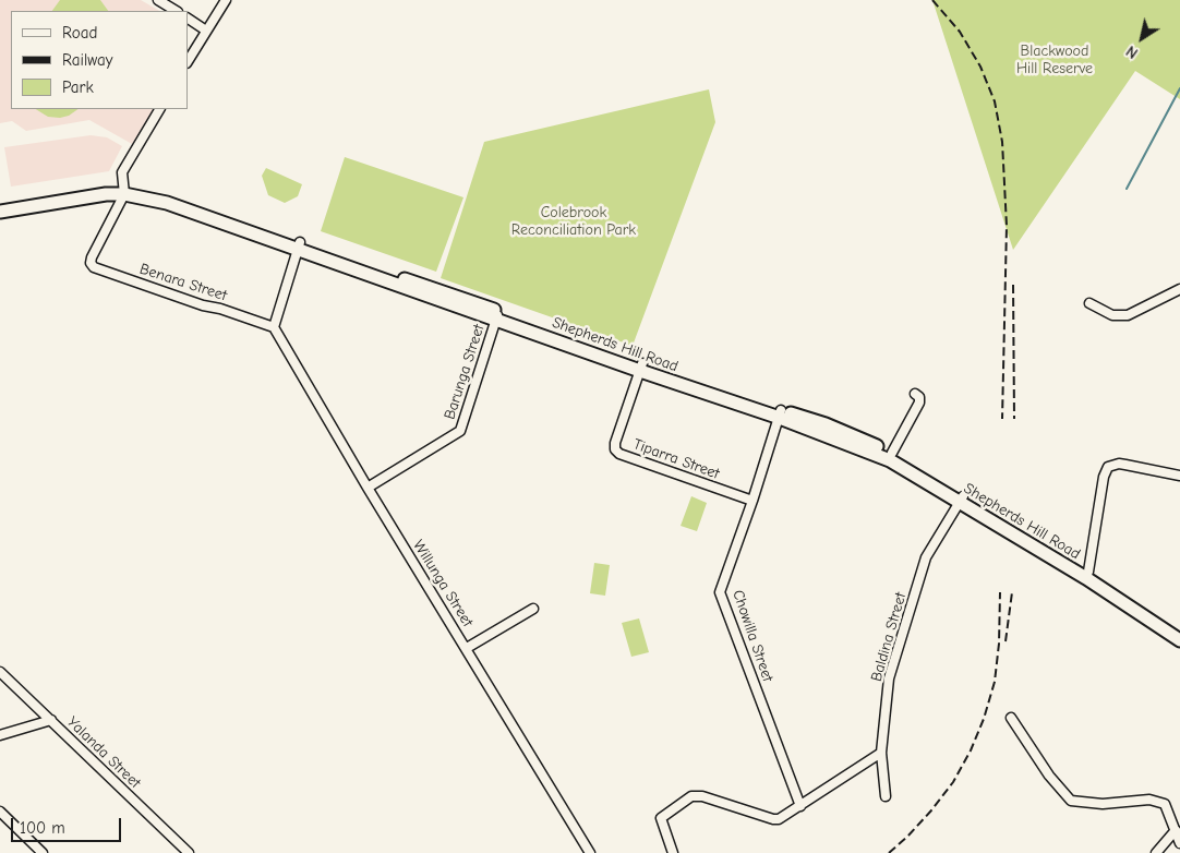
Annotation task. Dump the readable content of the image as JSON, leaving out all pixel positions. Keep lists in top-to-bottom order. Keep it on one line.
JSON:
{"streets":{"main road":["Shepherds Hill Road"],"street":["Benara Street","Barunga Street","Tiparra Street","Willunga Street","Chowilla Street","Baldina Street","Yalanda Street"]},"crossings":[["Benara Street","Shepherds Hill Road"],["Benara Street","Willunga Street"],["Shepherds Hill Road","Barunga Street"],["Shepherds Hill Road","Tiparra Street"],["Shepherds Hill Road","Chowilla Street"],["Shepherds Hill Road","Baldina Street"],["Barunga Street","Willunga Street"],["Tiparra Street","Chowilla Street"]],"parks":["Blackwood Hill Reserve","Colebrook Reconciliation Park"],"legend":["Road","Railway","Park"],"scale_bar":"100 m","north":"bottom left"}
